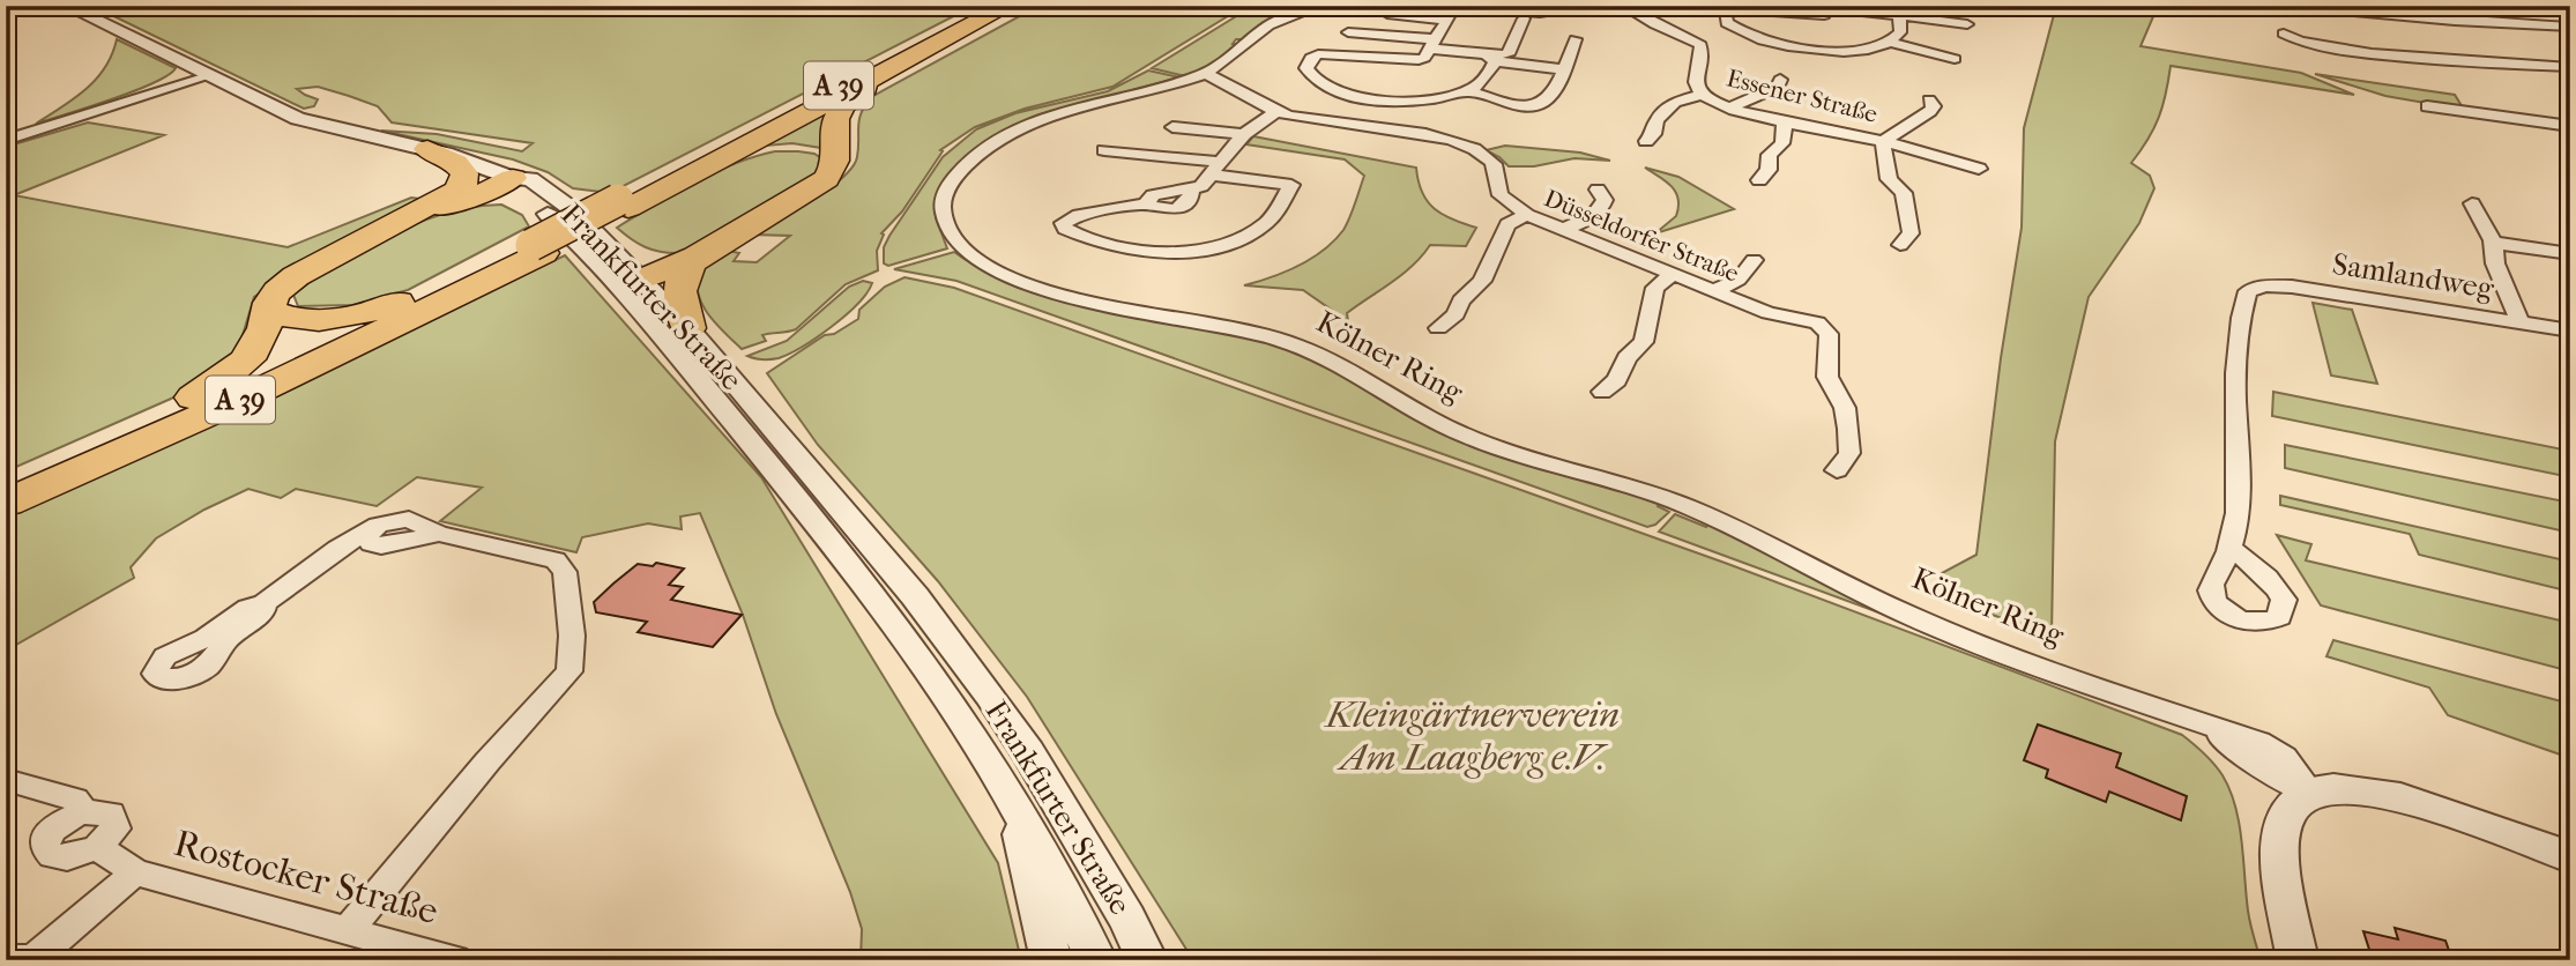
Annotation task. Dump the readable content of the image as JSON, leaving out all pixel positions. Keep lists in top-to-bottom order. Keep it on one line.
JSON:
{"streets":{"highway":["A 39"],"street":["Essener Straße","Düsseldorfer Straße","Samlandweg","Frankfurter Straße","Kölner Ring","Rostocker Straße"]},"crossings":[["Düsseldorfer Straße","Kölner Ring"]],"parks":["Kleingärtnerverein Am Laagberg e.V."]}
